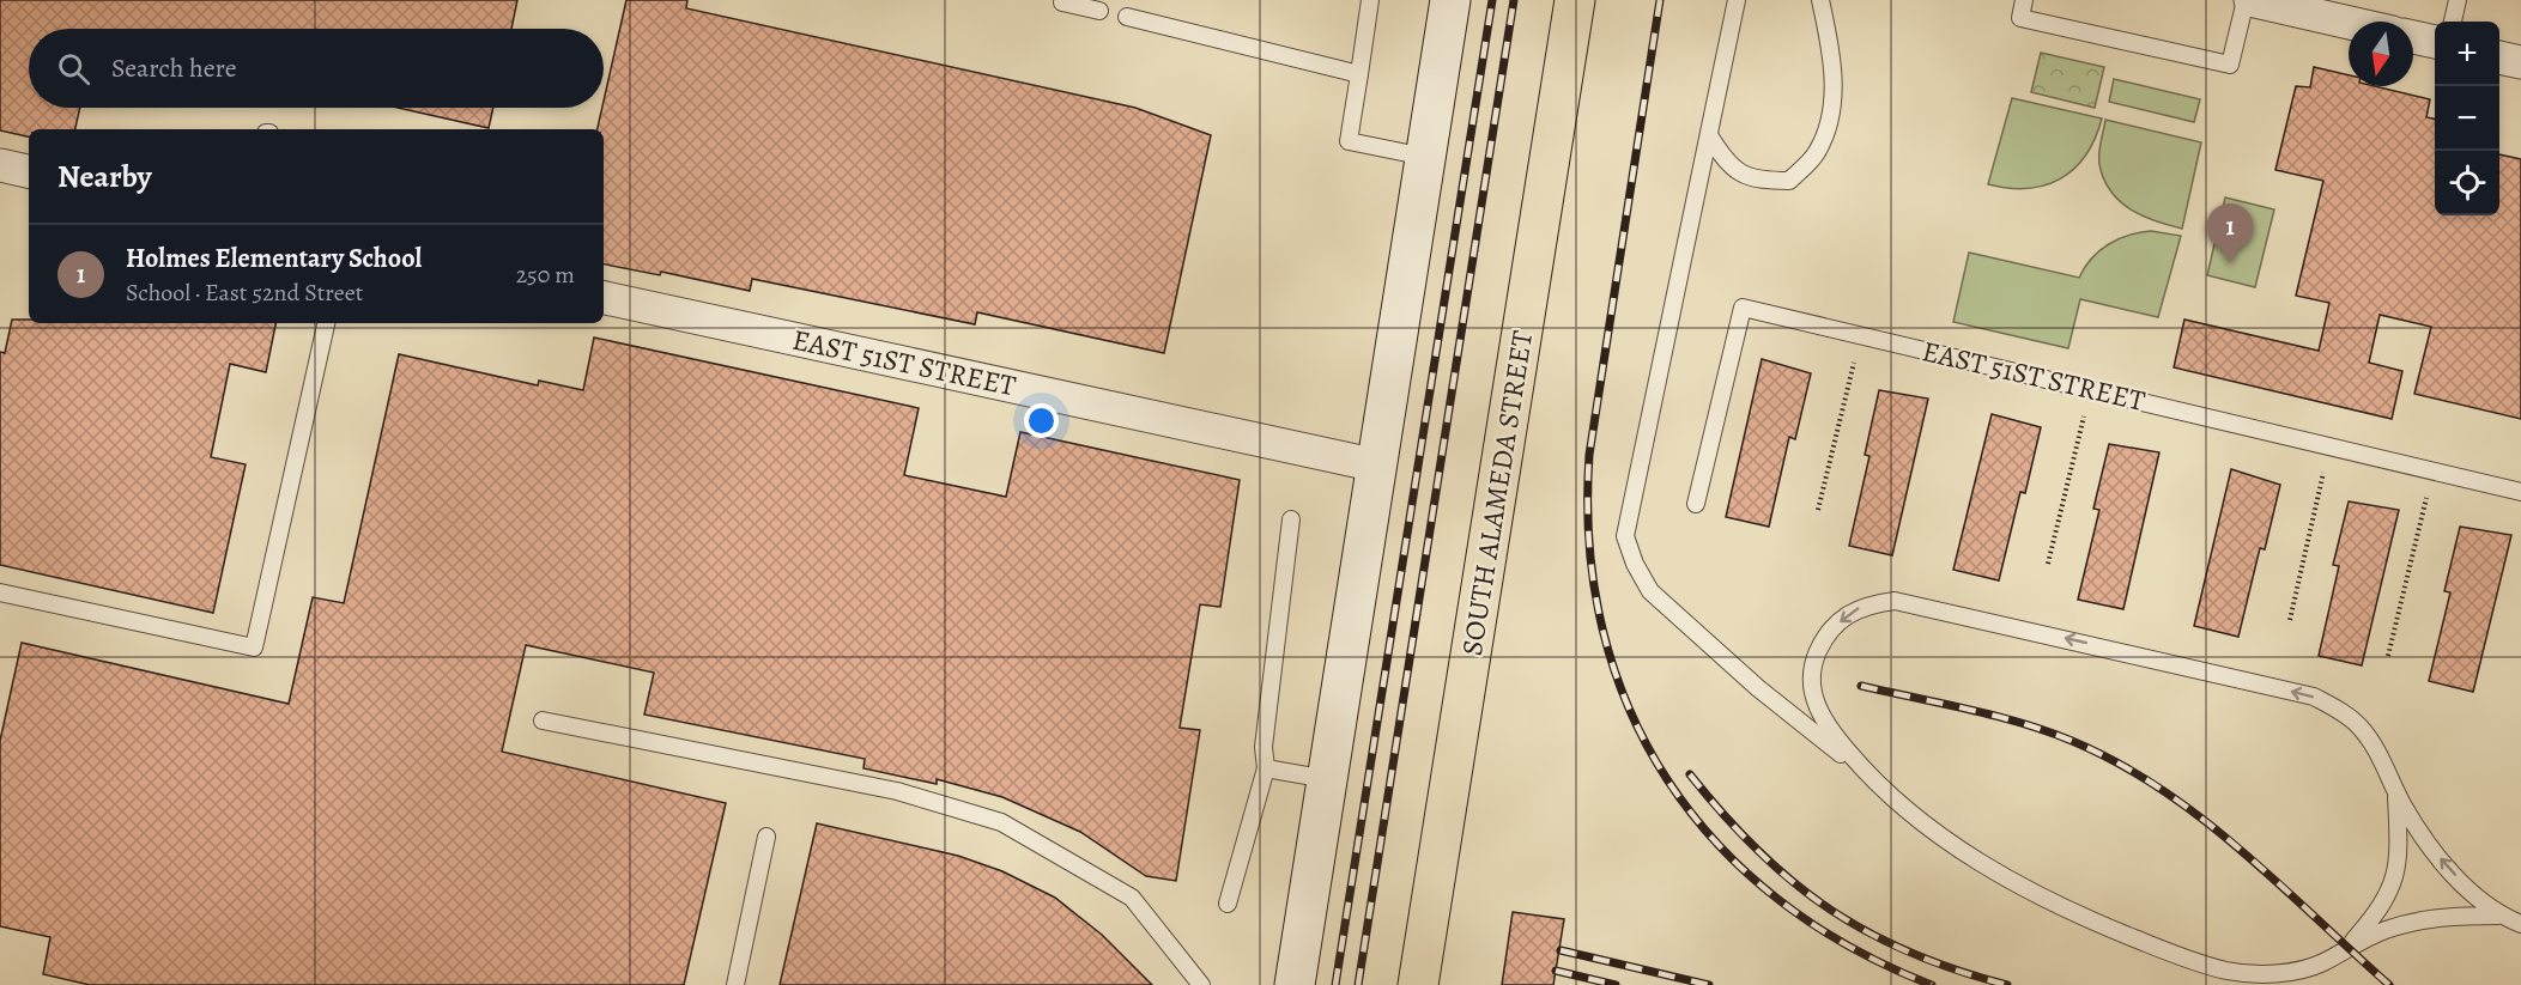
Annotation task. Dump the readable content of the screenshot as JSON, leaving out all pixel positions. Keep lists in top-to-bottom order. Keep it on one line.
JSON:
{"streets":{"main road":["SOUTH ALAMEDA STREET"],"street":["EAST 51ST STREET"]},"north":"bottom","page":{"map_buttons":["+","−"],"search":"Search here","heading":"Nearby","pins":"1","list":[{"mark":"1","name":"Holmes Elementary School","note":"School · East 52nd Street","value":"250 m"}]}}
